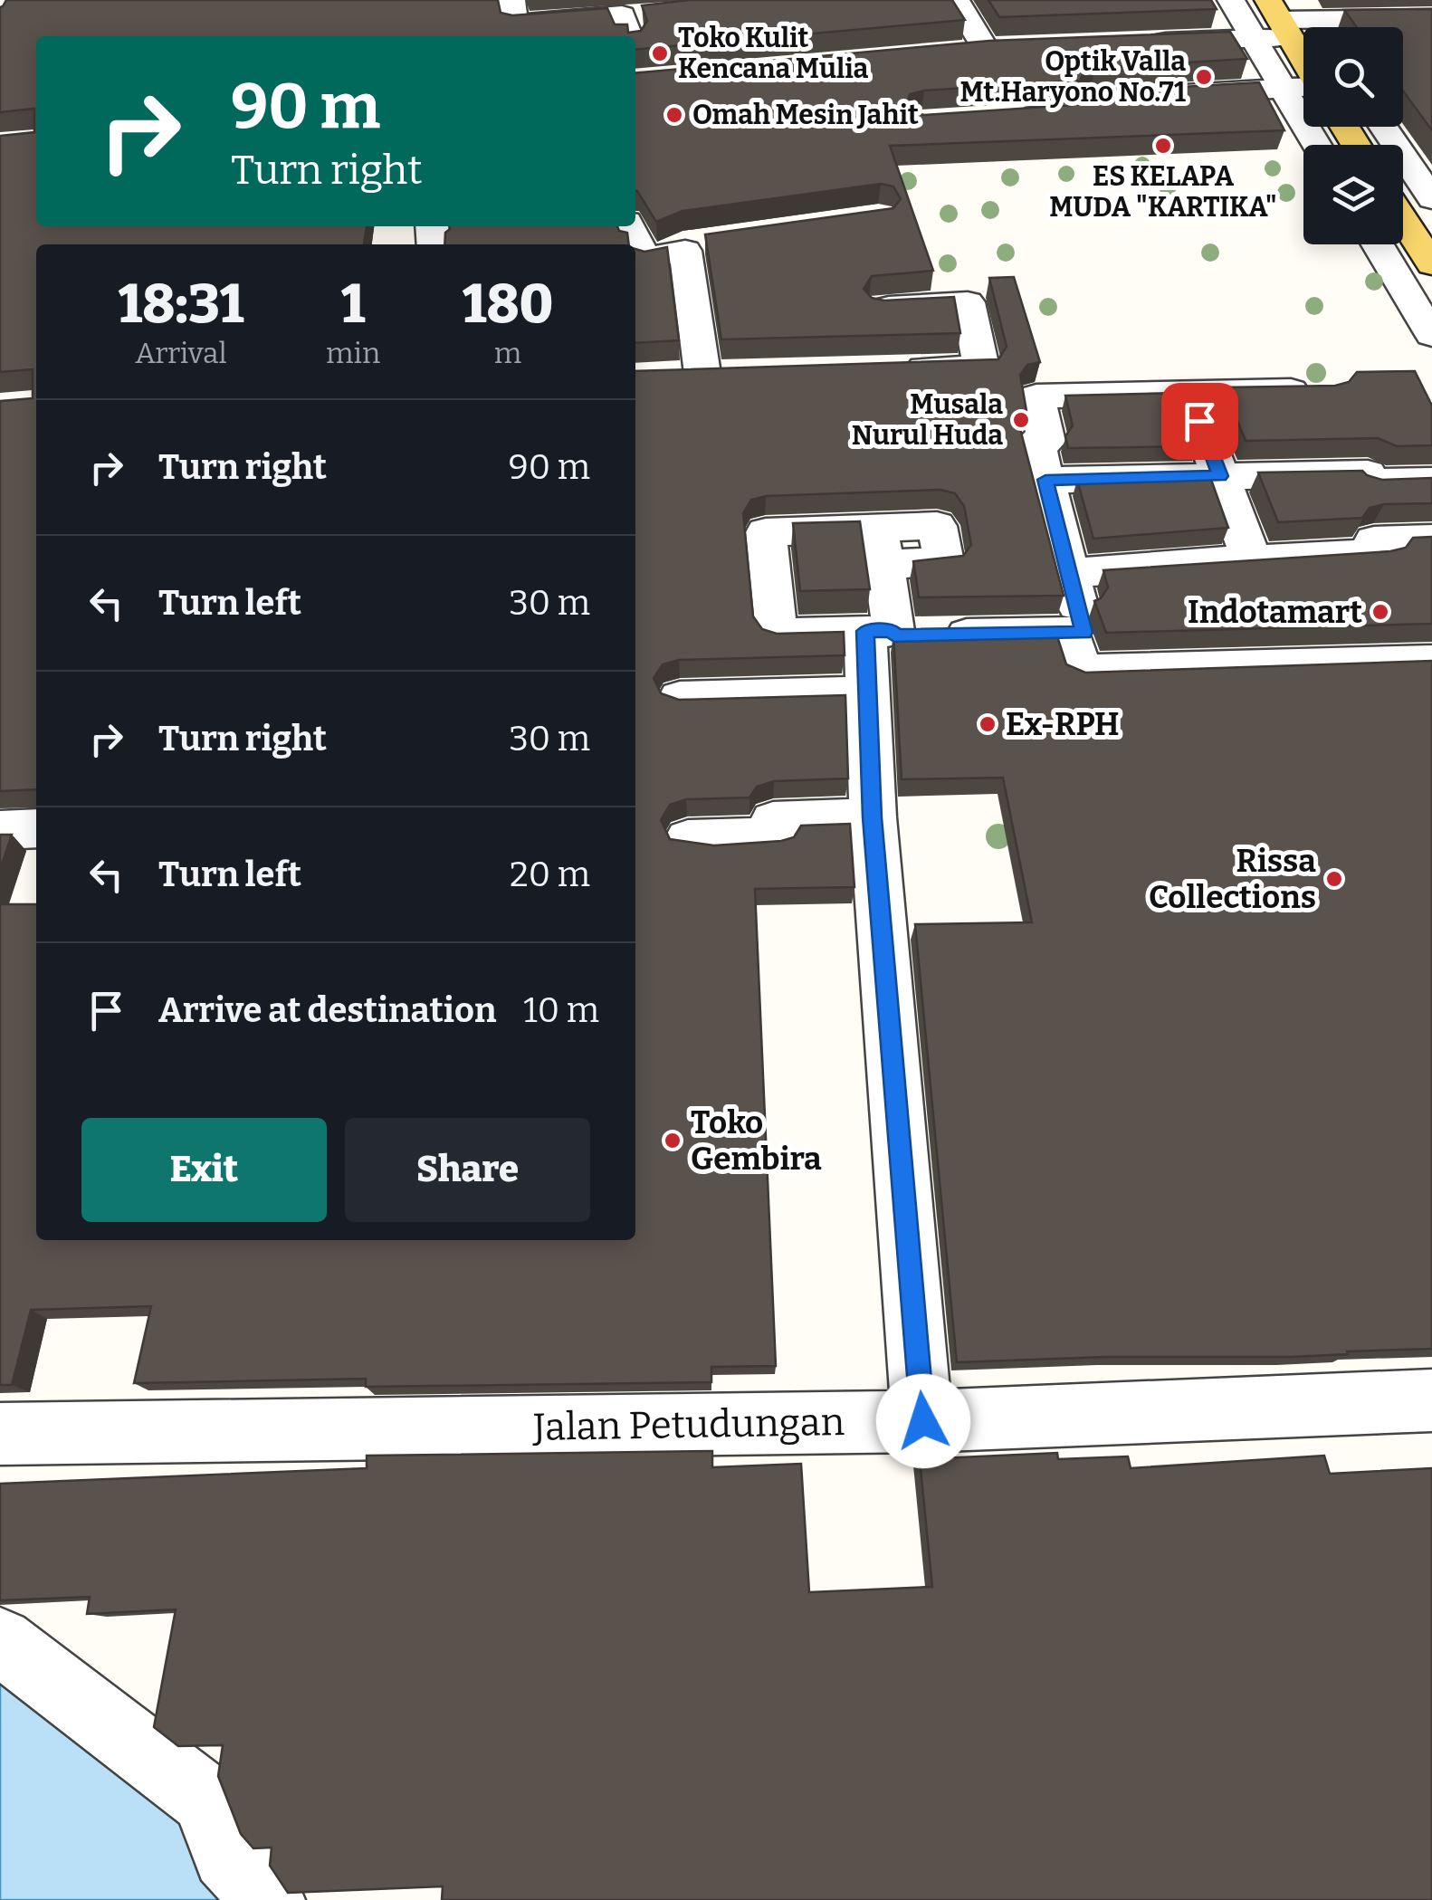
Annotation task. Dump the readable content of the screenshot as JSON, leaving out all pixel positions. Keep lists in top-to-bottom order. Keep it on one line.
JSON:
{"streets":{"street":["Jalan Petudungan"]},"places":["Toko Kulit Kencana Mulia","Optik Valla Mt.Haryono No.71","Omah Mesin Jahit","ES KELAPA MUDA \"KARTIKA\"","Musala Nurul Huda","Indotamart","Ex-RPH","Rissa Collections","Toko Gembira"],"page":{"turn":["90 m","Turn right"],"eta":["18:31","Arrival","1","min","180","m"],"list":[{"name":"Turn right","value":"90 m"},{"name":"Turn left","value":"30 m"},{"name":"Turn right","value":"30 m"},{"name":"Turn left","value":"20 m"},{"name":"Arrive at destination","value":"10 m"}],"buttons":["Exit","Share"]}}
